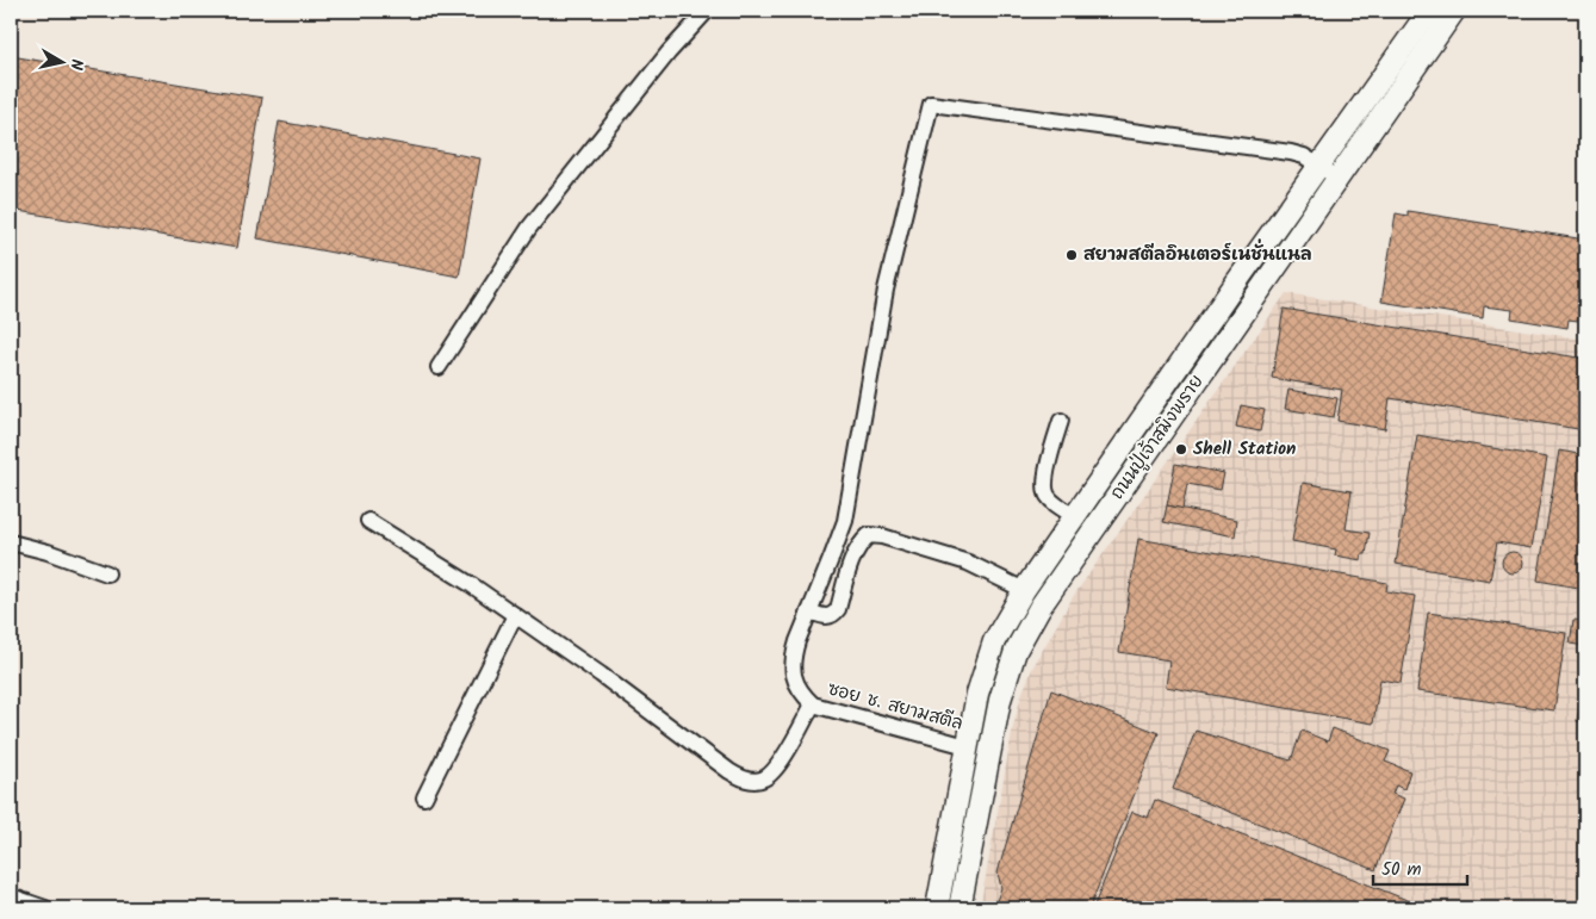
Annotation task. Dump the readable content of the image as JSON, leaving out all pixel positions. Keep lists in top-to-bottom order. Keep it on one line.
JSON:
{"streets":{"main road":["ถนนปู่เจ้าสมิงพราย"],"street":["ซอย ช. สยามสตีล"]},"crossings":[["ถนนปู่เจ้าสมิงพราย","ซอย ช. สยามสตีล"]],"places":["สยามสตีลอินเตอร์เนชั่นแนล","Shell Station"],"scale_bar":"50 m","north":"right"}
